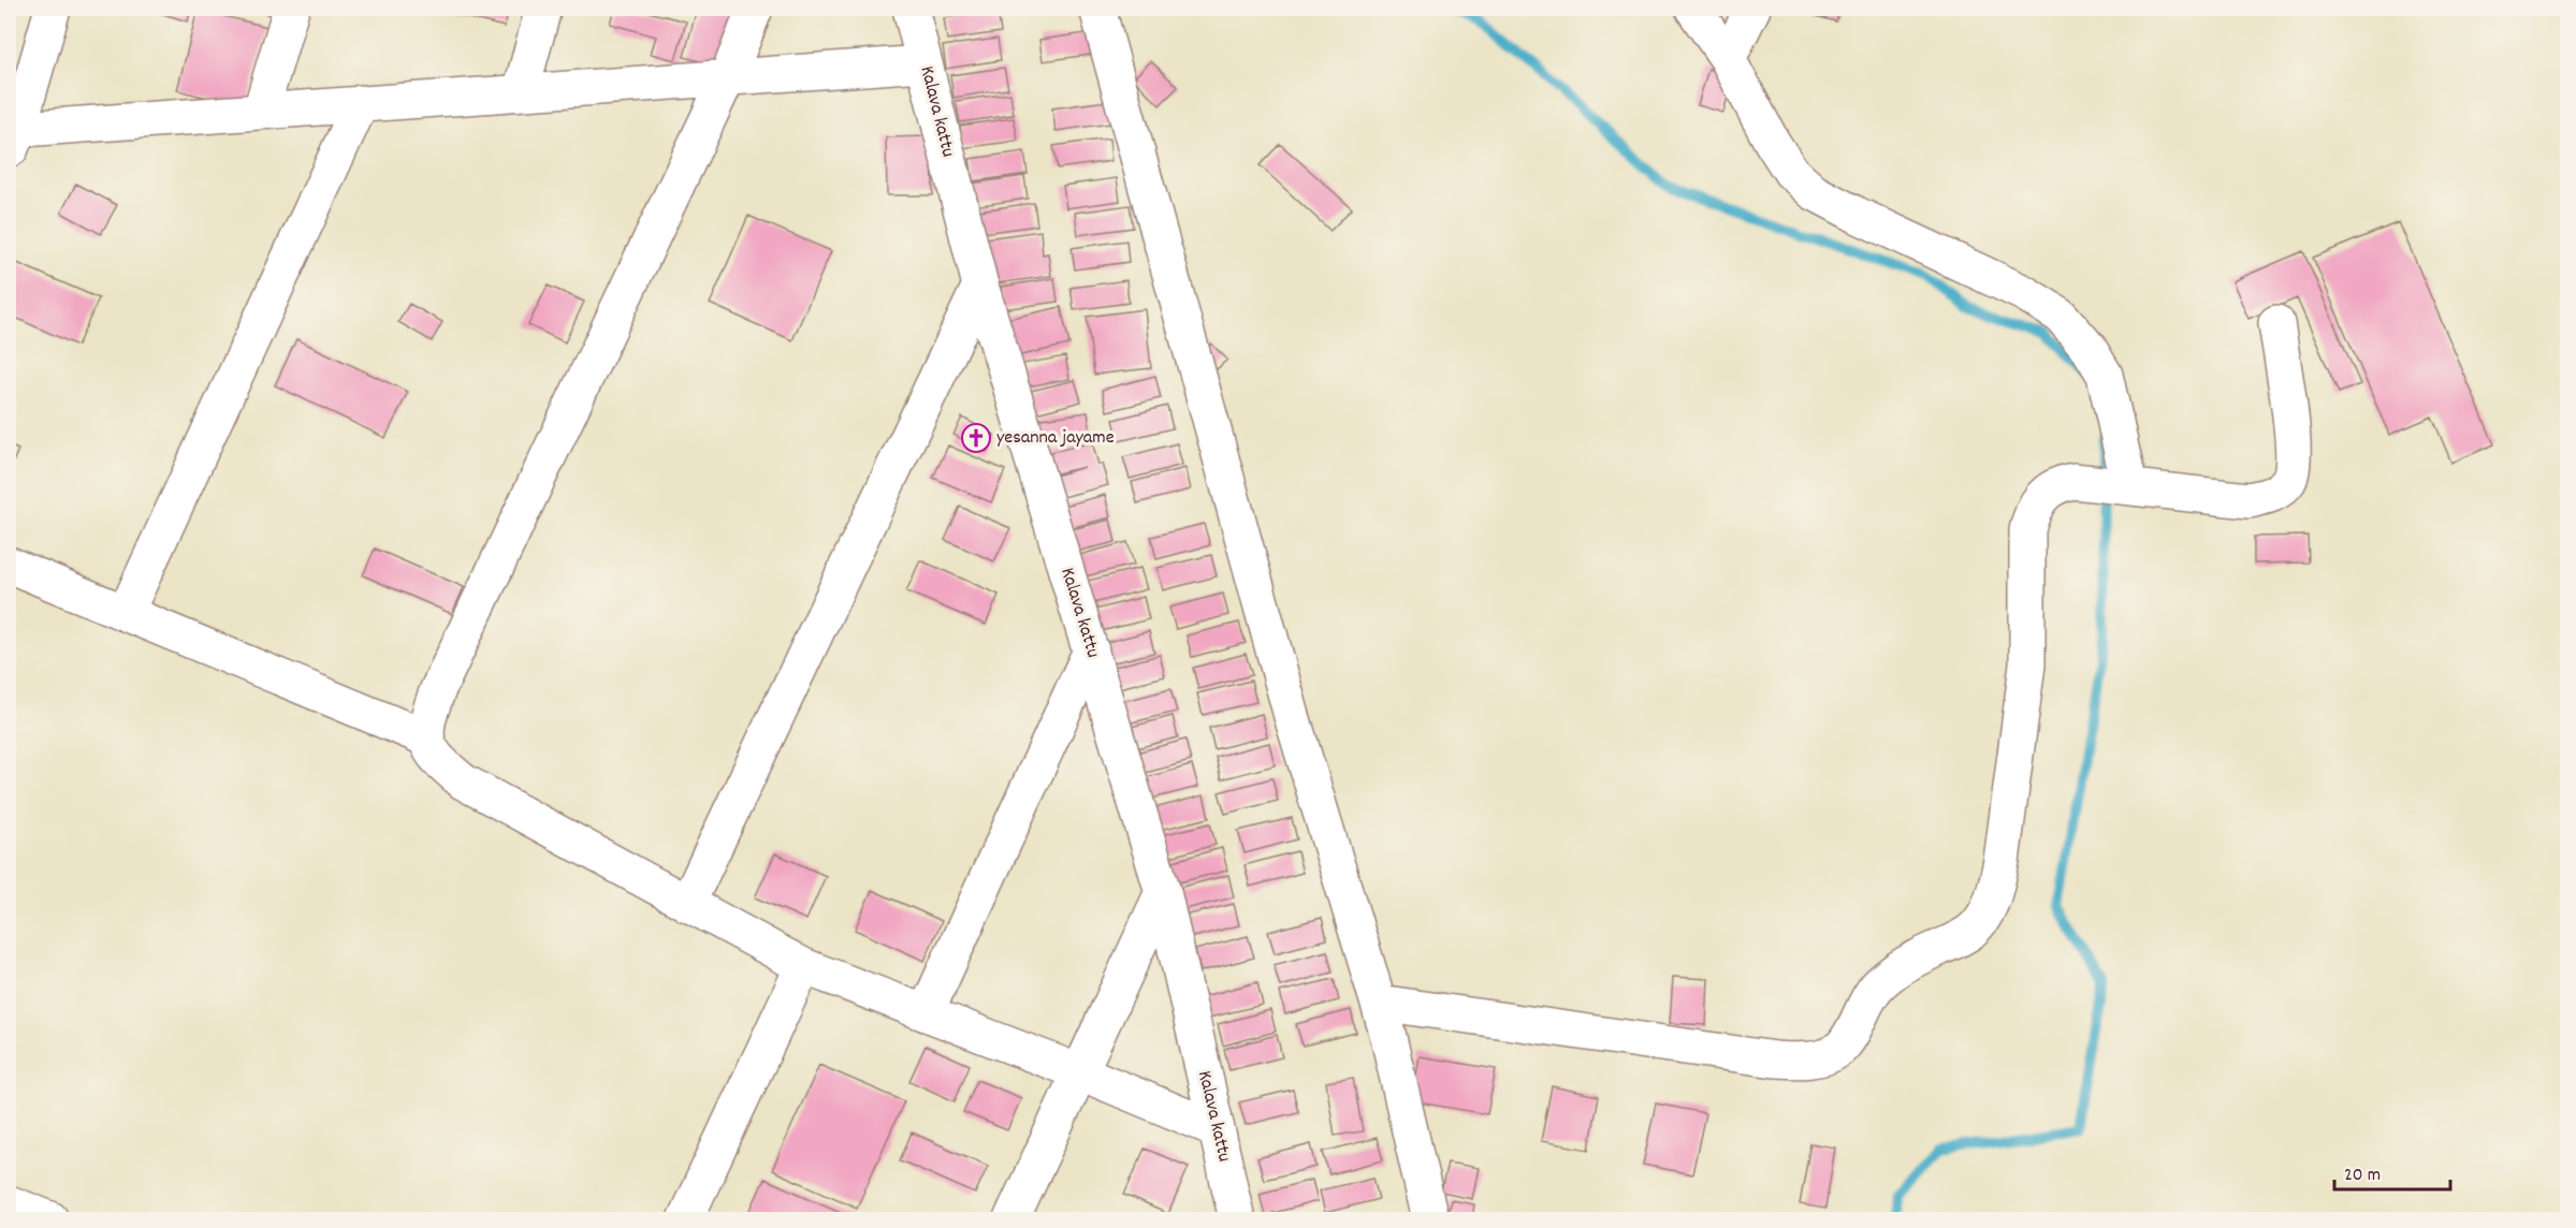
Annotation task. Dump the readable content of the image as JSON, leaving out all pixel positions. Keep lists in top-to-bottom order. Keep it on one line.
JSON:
{"streets":{"street":["Kalava kattu"]},"places":{"church":["yesanna jayame"]},"scale_bar":"20 m"}
